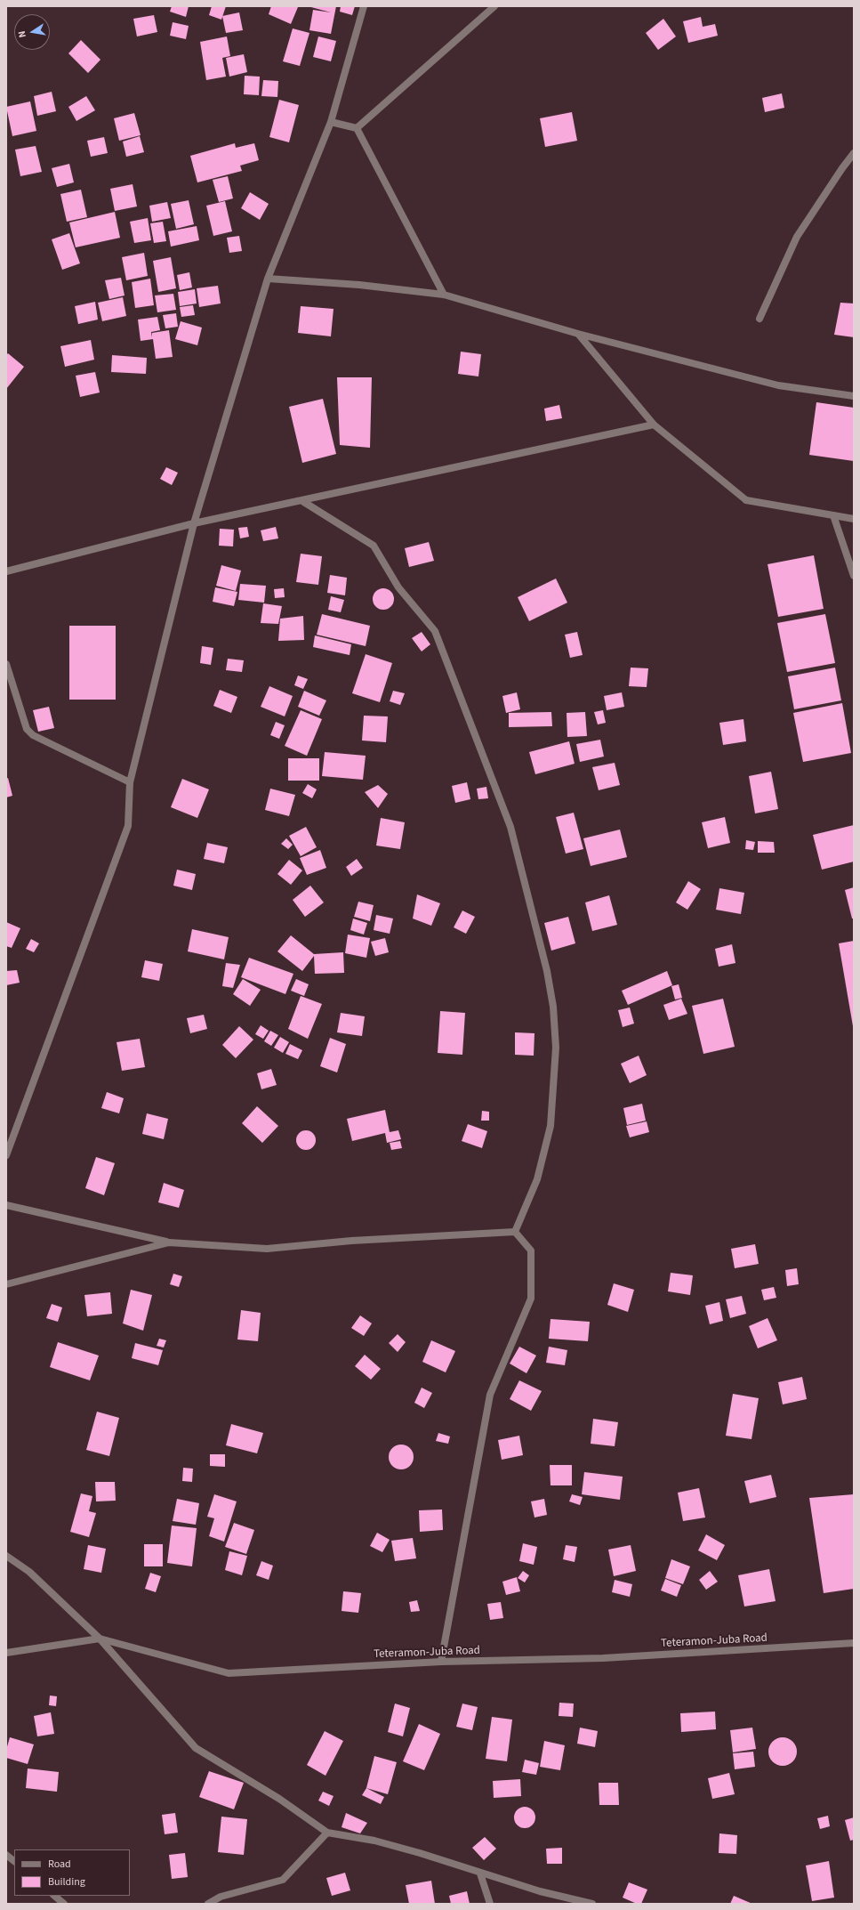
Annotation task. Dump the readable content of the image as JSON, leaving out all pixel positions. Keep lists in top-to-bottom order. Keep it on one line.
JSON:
{"streets":{"street":["Teteramon-Juba Road"]},"legend":["Road","Building"],"north":"left"}
